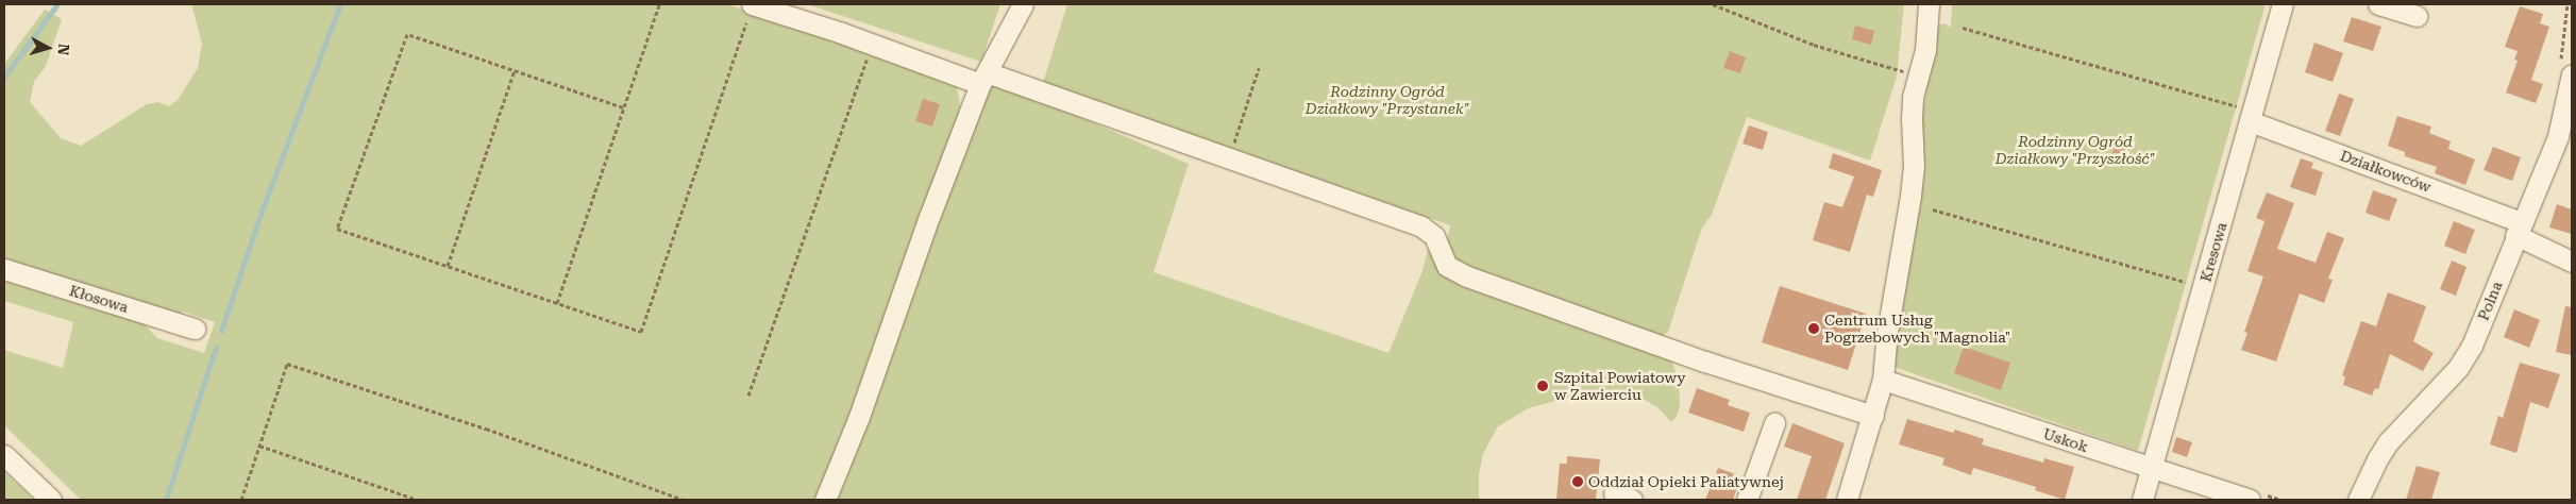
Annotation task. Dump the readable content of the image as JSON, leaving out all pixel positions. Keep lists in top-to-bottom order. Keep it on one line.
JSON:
{"streets":{"street":["Działkowców","Kresowa","Kłosowa","Polna","Uskok"]},"crossings":[["Działkowców","Kresowa"],["Działkowców","Polna"],["Kresowa","Uskok"]],"parks":["Rodzinny Ogród Działkowy \"Przystanek\"","Rodzinny Ogród Działkowy \"Przyszłość\""],"places":["Centrum Usług Pogrzebowych \"Magnolia\"","Szpital Powiatowy w Zawierciu","Oddział Opieki Paliatywnej"],"north":"right"}
